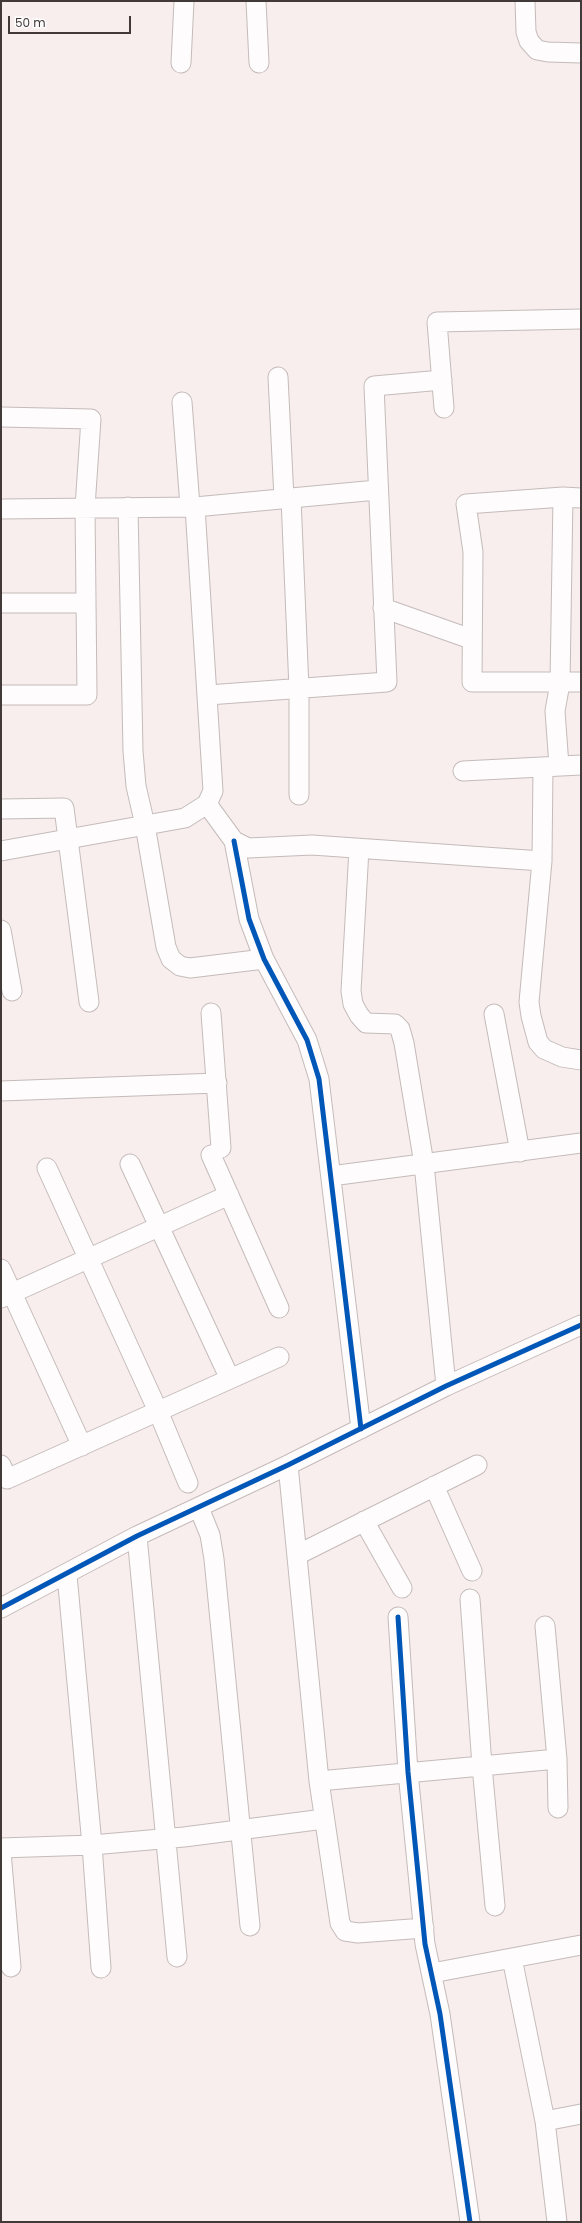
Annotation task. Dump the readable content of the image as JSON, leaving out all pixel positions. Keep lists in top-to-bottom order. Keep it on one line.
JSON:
{"scale_bar":"50 m"}
